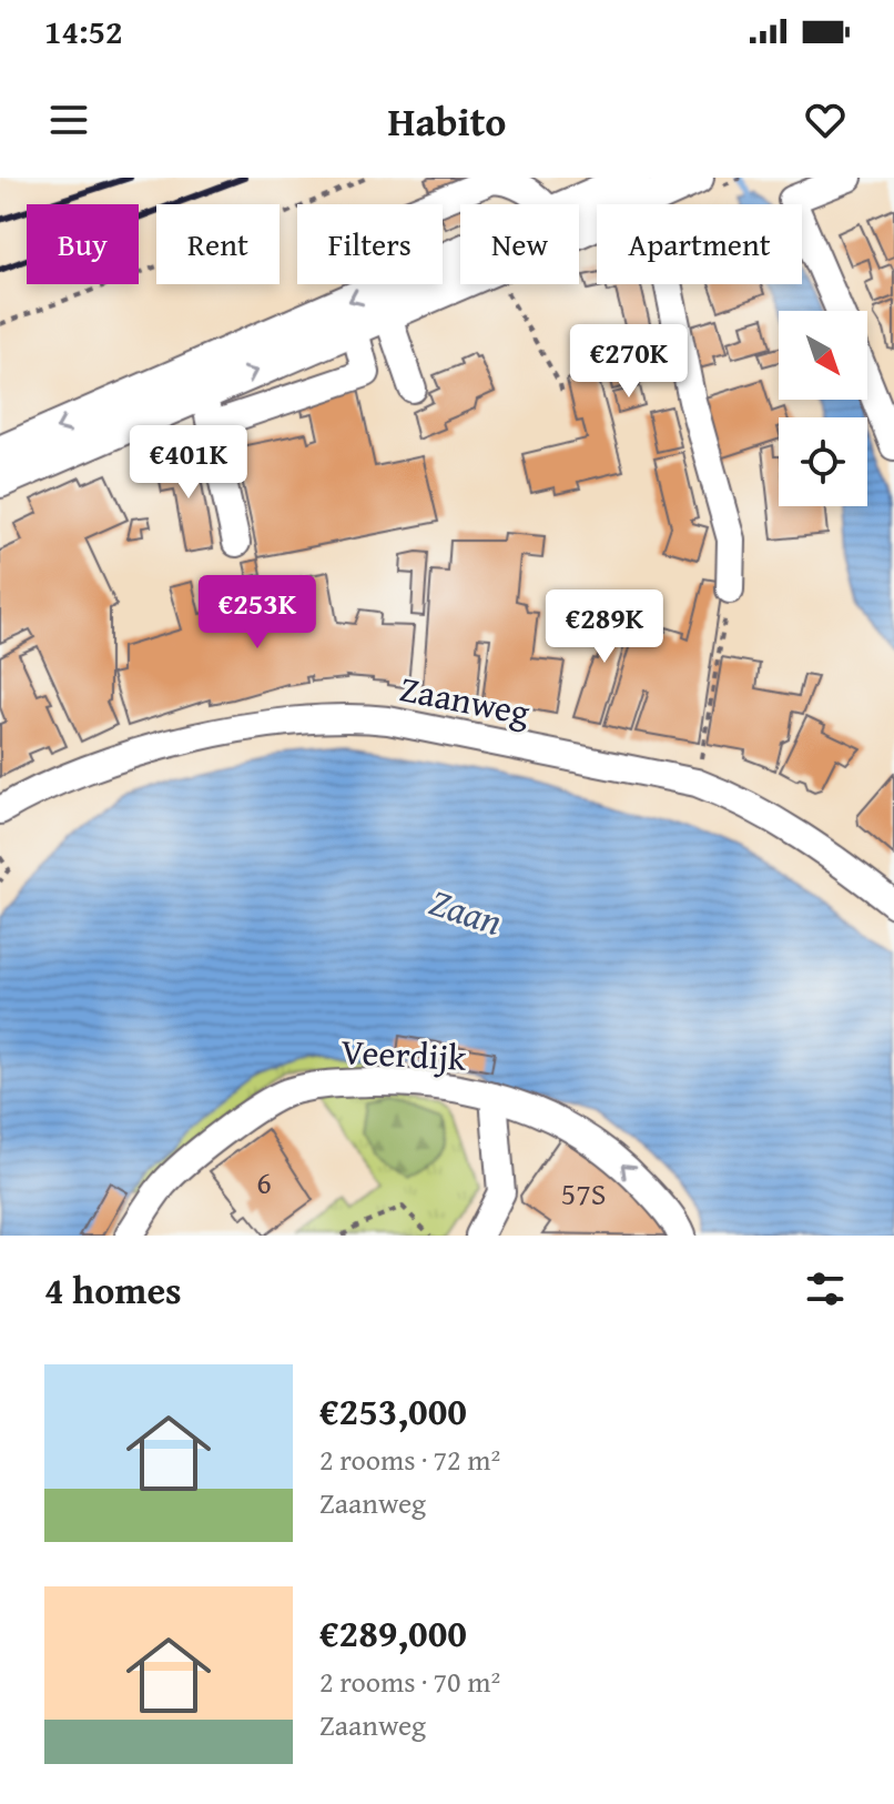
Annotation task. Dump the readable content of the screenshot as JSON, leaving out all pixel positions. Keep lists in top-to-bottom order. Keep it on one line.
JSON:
{"streets":{"street":["Zaanweg","Veerdijk"]},"one_way":["Veerdijk"],"water":["Zaan"],"house_numbers":["6","57S"],"north":"bottom right","page":{"status":"14:52","header":"Habito","chip":["Buy","Rent","Filters","New","Apartment"],"price":["€270K","€401K","€253K","€289K"],"heading":"4 homes","list":[{"name":"€253,000","note":"2 rooms · 72 m² · Zaanweg"},{"name":"€289,000","note":"2 rooms · 70 m² · Zaanweg"}]}}
